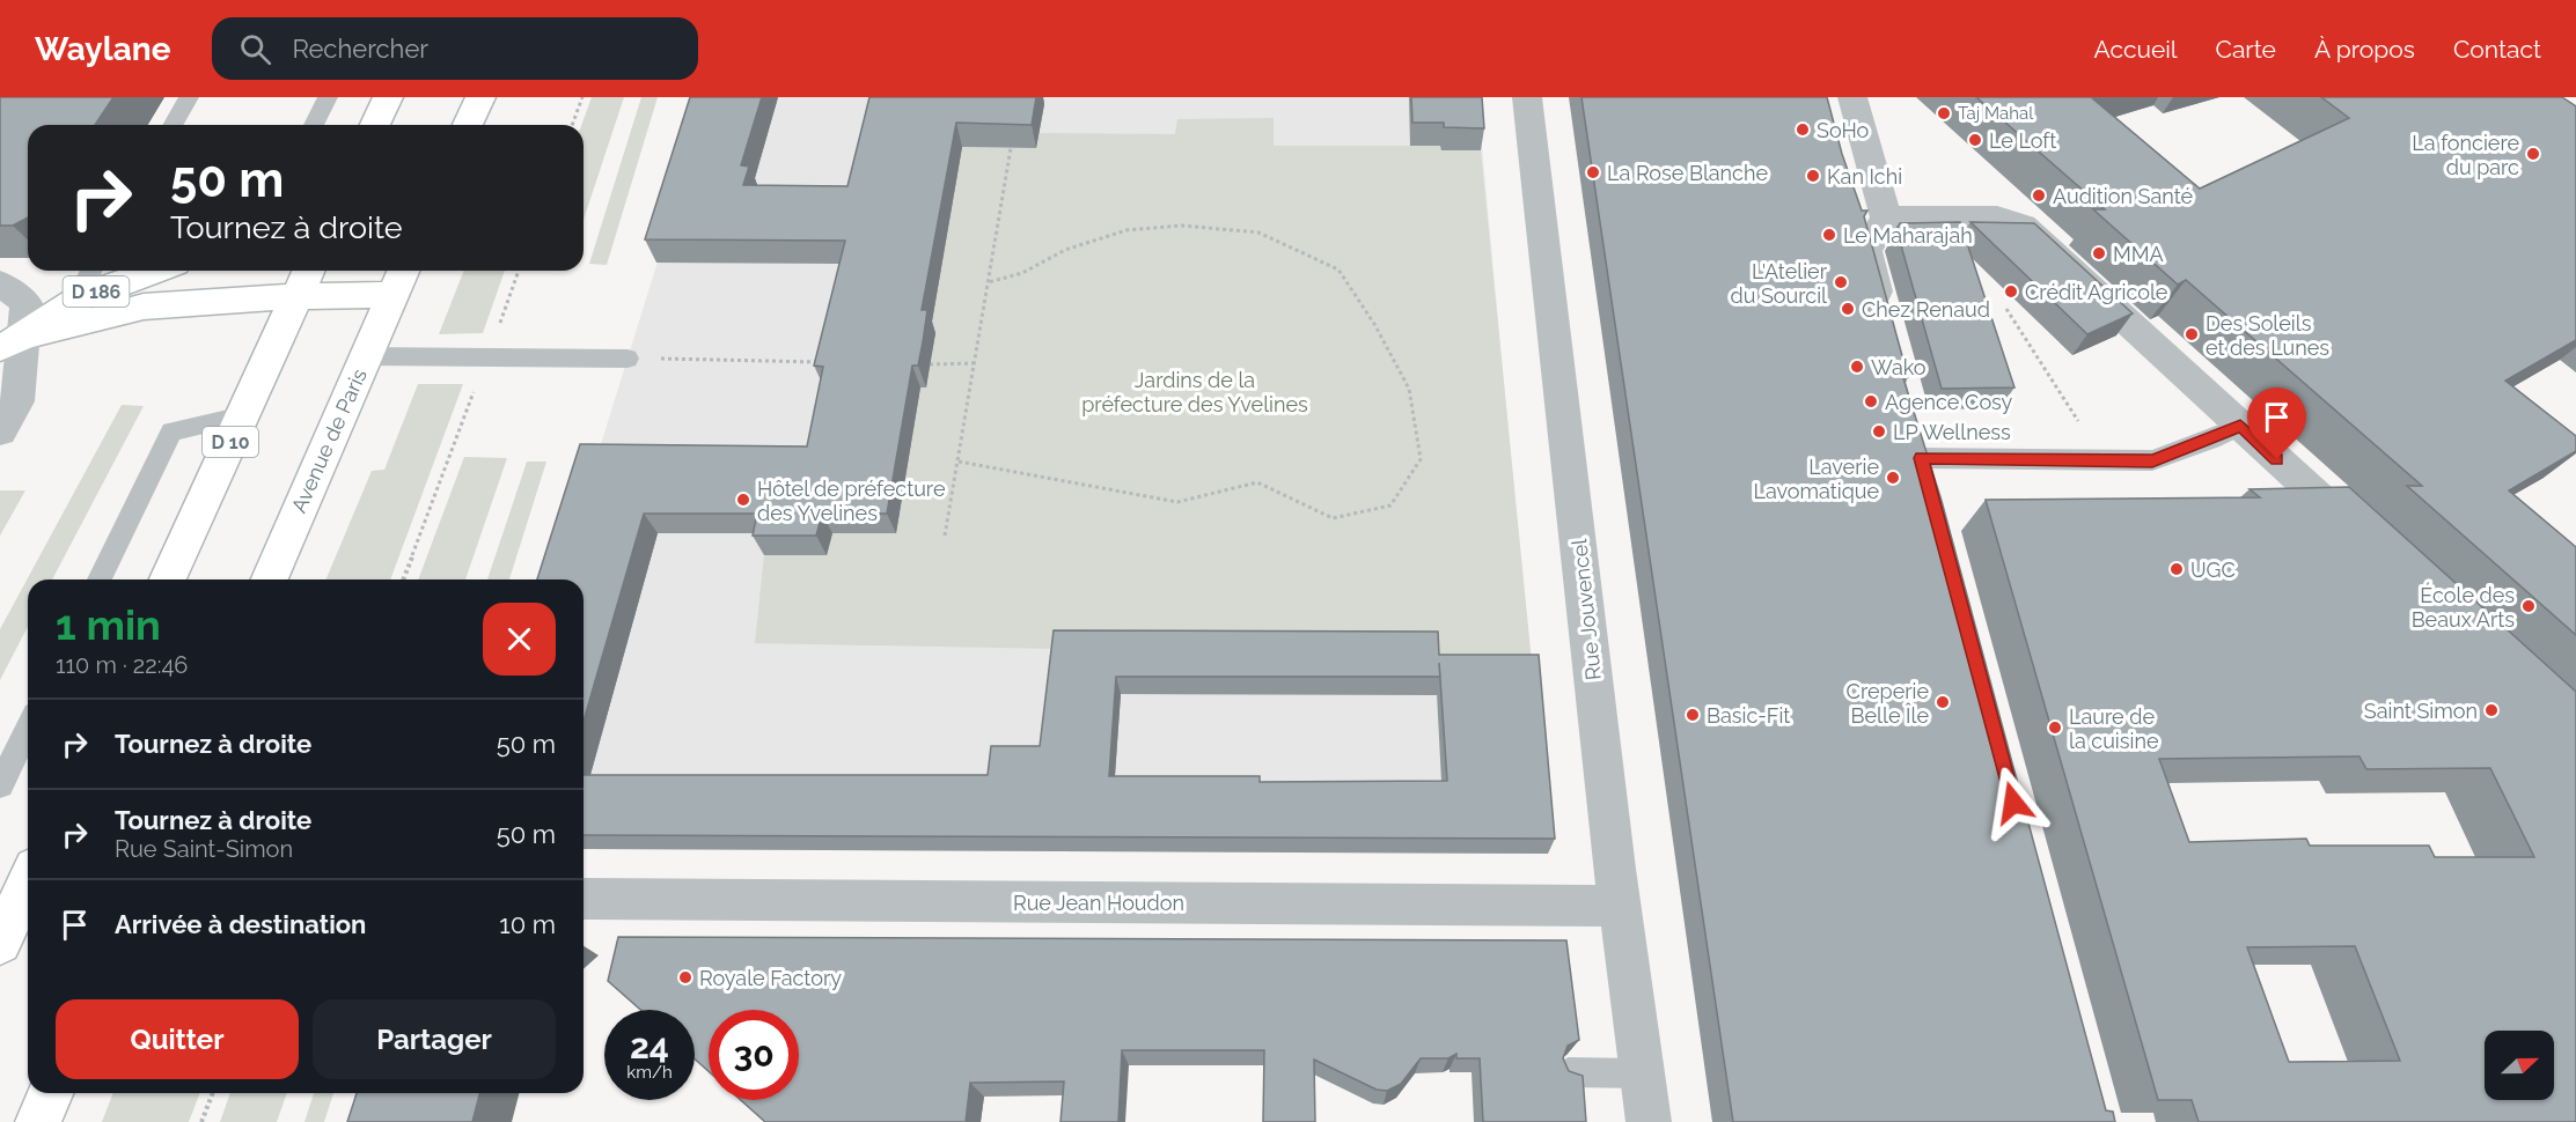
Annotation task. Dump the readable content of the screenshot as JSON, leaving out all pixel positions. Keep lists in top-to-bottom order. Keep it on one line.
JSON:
{"streets":{"main road":["D 186","Avenue de Paris","D 10"],"street":["Rue Jouvencel","Rue Jean Houdon"]},"crossings":[["D 186","D 10"],["Rue Jouvencel","Rue Jean Houdon"]],"parks":["Jardins de la préfecture des Yvelines"],"places":["Taj Mahal","SoHo","Le Loft","La fonciere du parc","La Rose Blanche","Kan Ichi","Audition Santé","Le Maharajah","MMA","L'Atelier du Sourcil","Crédit Agricole","Chez Renaud","Des Soleils et des Lunes","Wako","Agence Cosy","LP Wellness","Laverie Lavomatique","Hôtel de préfecture des Yvelines","UGC","École des Beaux Arts","Creperie Belle Île","Saint Simon","Basic-Fit","Laure de la cuisine","Royale Factory"],"north":"right","page":{"header":"Waylane","search":"Rechercher","nav":["Accueil","Carte","À propos","Contact"],"turn":["50 m","Tournez à droite"],"heading":["1 min","110 m · 22:46"],"list":[{"name":"Tournez à droite","value":"50 m"},{"name":"Tournez à droite","note":"Rue Saint-Simon","value":"50 m"},{"name":"Arrivée à destination","value":"10 m"}],"buttons":["Quitter","Partager"],"speed":"24 km/h","limit":"30"}}
